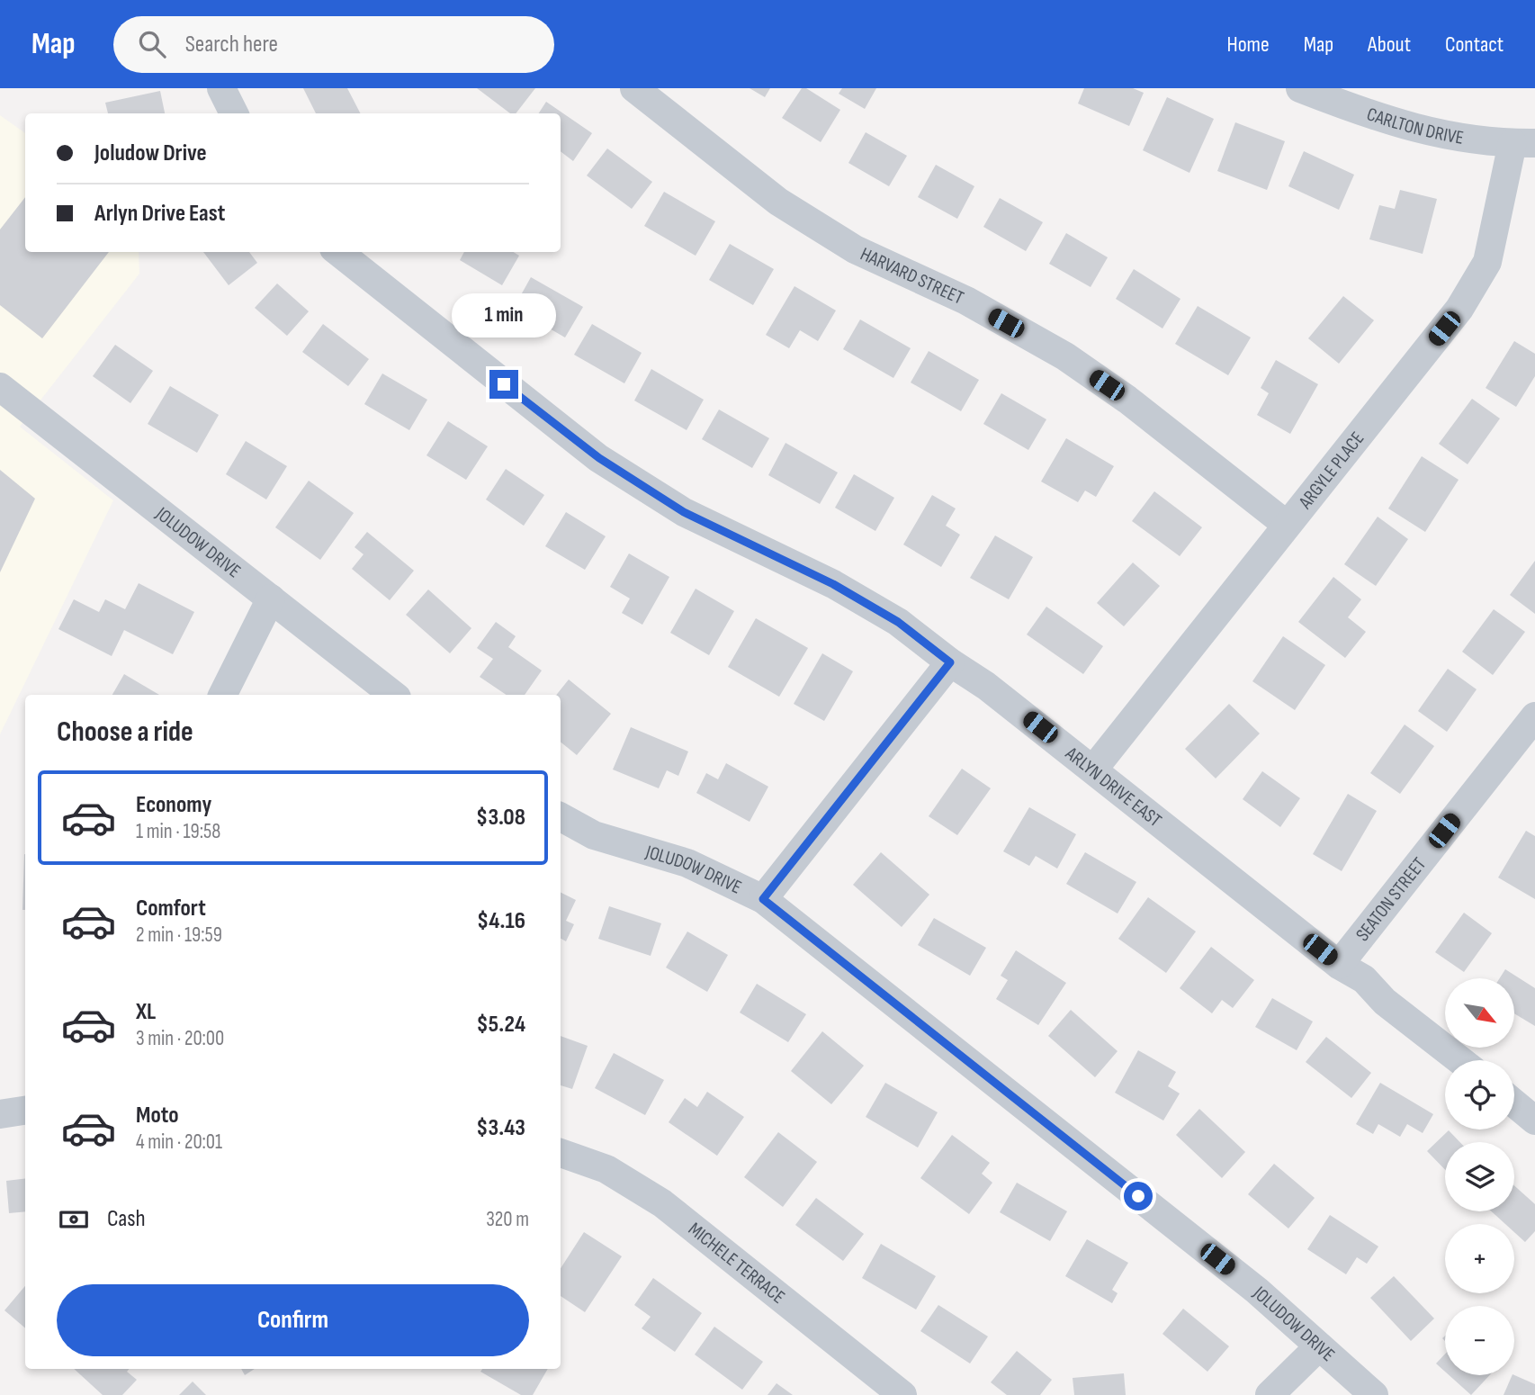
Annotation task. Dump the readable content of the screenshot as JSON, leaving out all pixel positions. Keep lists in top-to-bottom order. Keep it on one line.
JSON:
{"streets":{"street":["CARLTON DRIVE","HARVARD STREET","ARGYLE PLACE","JOLUDOW DRIVE","ARLYN DRIVE EAST","SEATON STREET","MICHELE TERRACE"]},"crossings":[["CARLTON DRIVE","ARGYLE PLACE"],["HARVARD STREET","ARGYLE PLACE"],["ARGYLE PLACE","ARLYN DRIVE EAST"],["ARLYN DRIVE EAST","SEATON STREET"]],"north":"bottom right","page":{"header":"Map","search":"Search here","nav":["Home","Map","About","Contact"],"banner":["Joludow Drive","Arlyn Drive East"],"bubble":"1 min","heading":"Choose a ride","list":[{"name":"Economy","note":"1 min · 19:58","value":"$3.08"},{"name":"Comfort","note":"2 min · 19:59","value":"$4.16"},{"name":"XL","note":"3 min · 20:00","value":"$5.24"},{"name":"Moto","note":"4 min · 20:01","value":"$3.43"}],"map_buttons":["+","−"],"pay":["Cash","320 m"],"buttons":"Confirm"}}
